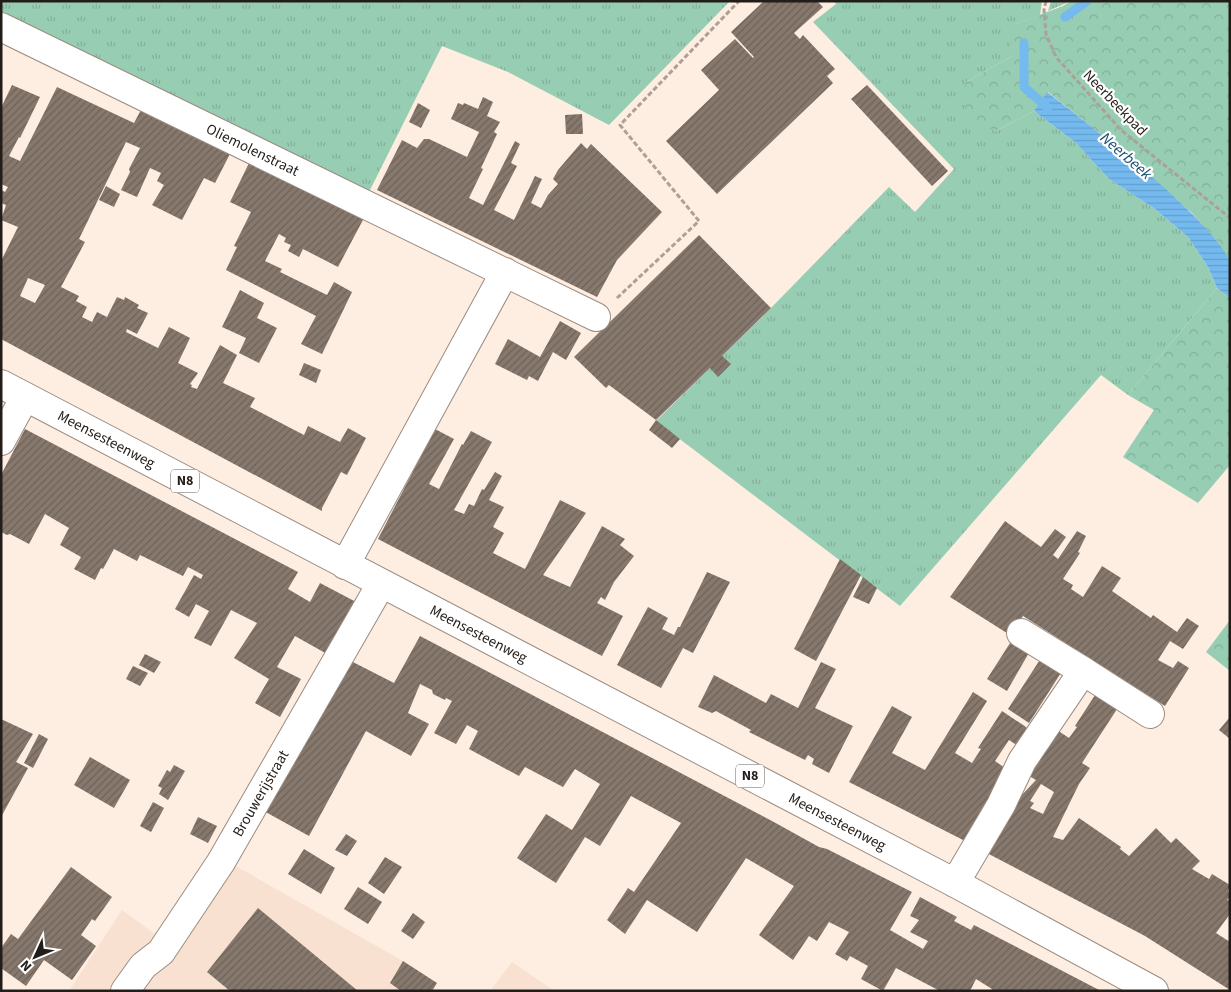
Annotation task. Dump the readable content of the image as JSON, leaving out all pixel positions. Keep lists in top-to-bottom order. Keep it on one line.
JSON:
{"streets":{"street":["Oliemolenstraat","Meensesteenweg","N8","Brouwerijstraat"],"path":["Neerbeekpad"]},"crossings":[["Meensesteenweg","Brouwerijstraat"]],"water":["Neerbeek"],"north":"bottom left"}
